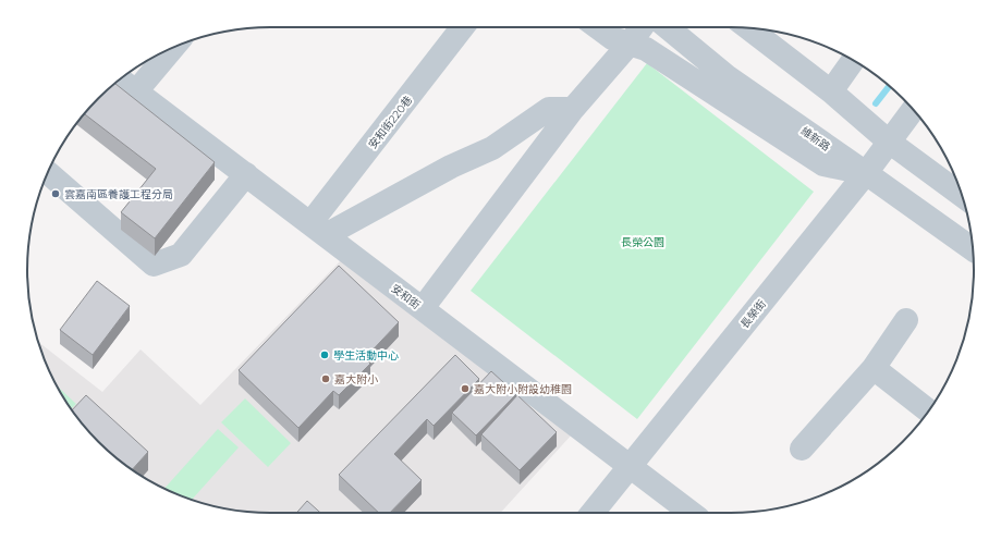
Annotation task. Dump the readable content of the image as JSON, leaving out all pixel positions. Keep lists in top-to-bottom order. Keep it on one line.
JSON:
{"streets":{"street":["安和街220巷","維新路","安和街","長榮街"]},"crossings":[["安和街220巷","安和街"],["維新路","長榮街"],["安和街","長榮街"]],"parks":["長榮公園"],"places":["雲嘉南區養護工程分局","學生活動中心","嘉大附小","嘉大附小附設幼稚園"]}
